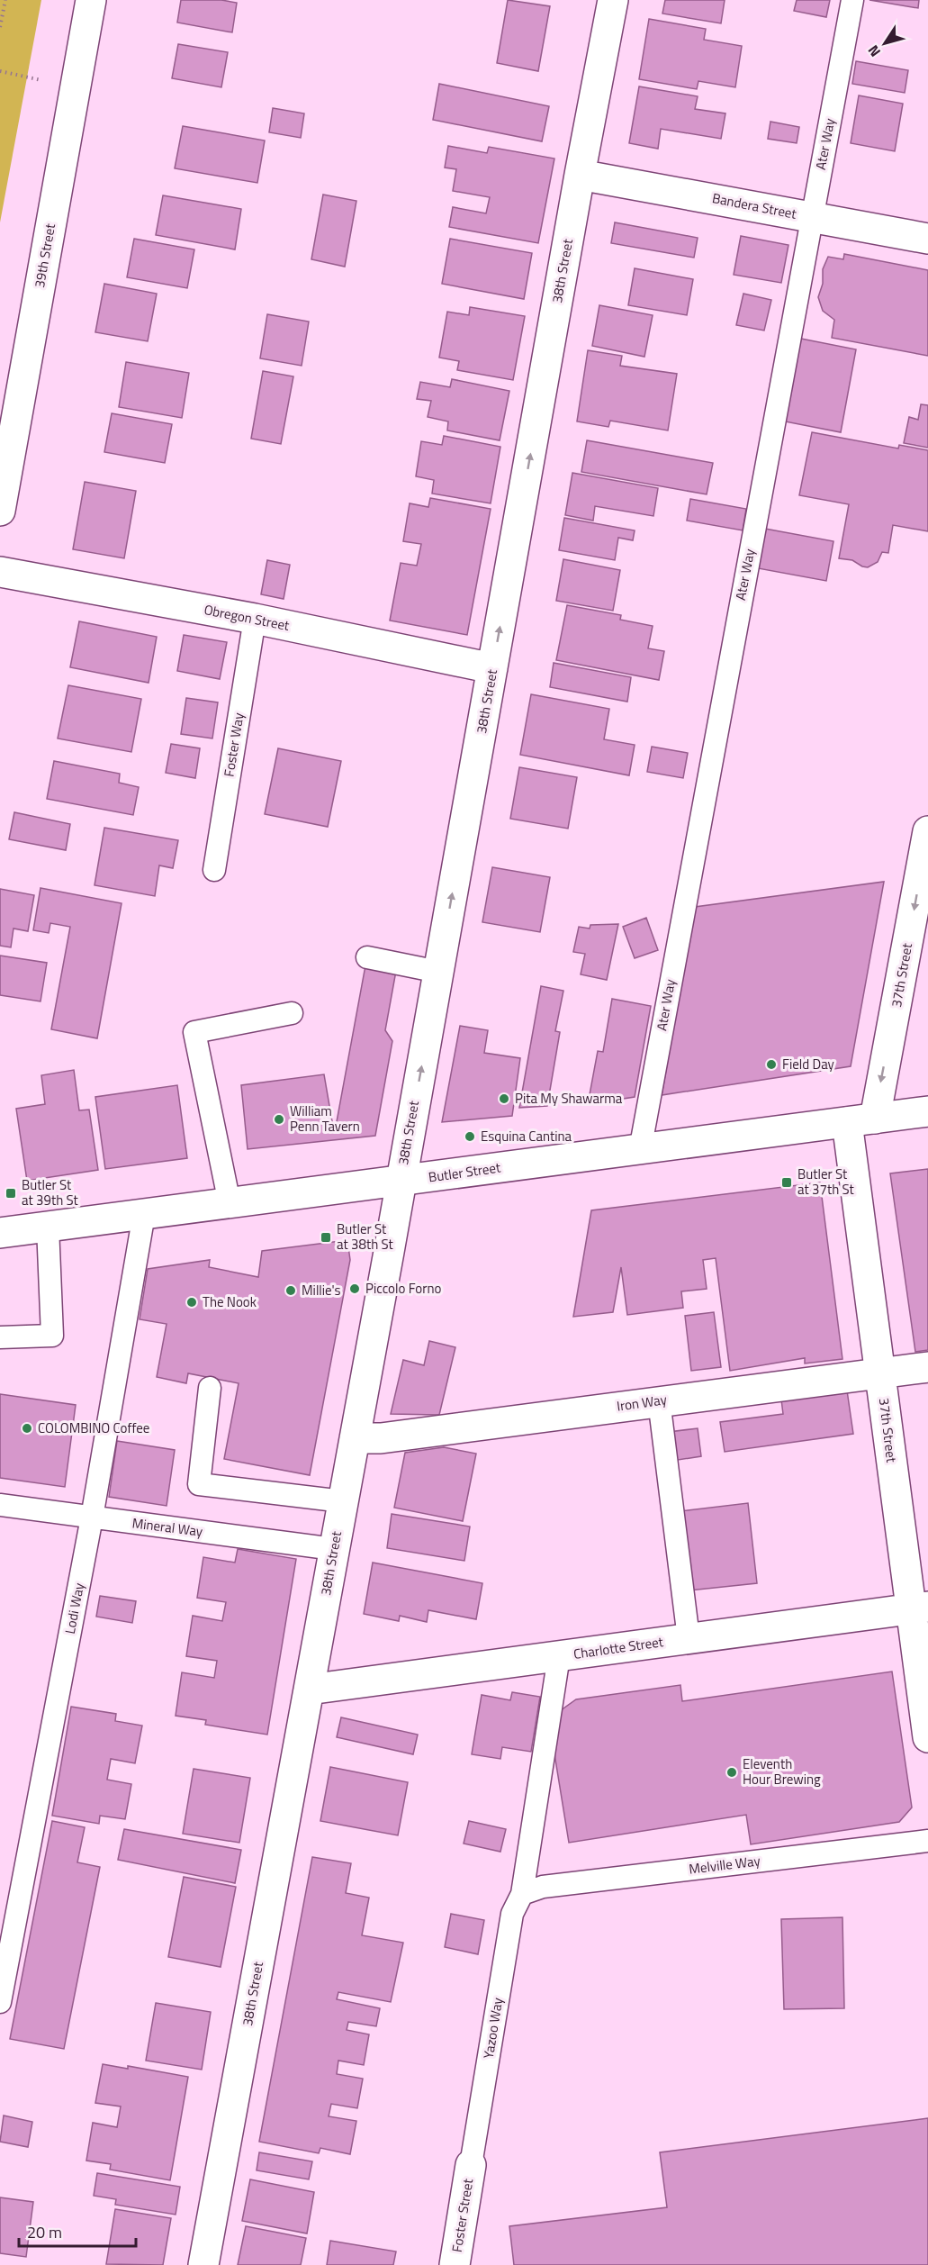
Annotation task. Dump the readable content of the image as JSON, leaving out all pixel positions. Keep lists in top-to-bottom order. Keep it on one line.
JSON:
{"streets":{"street":["Bandera Street","39th Street","38th Street","Obregon Street","37th Street","Butler Street","Iron Way","Charlotte Street","Foster Street"],"lane":["Ater Way","Foster Way","Mineral Way","Lodi Way","Melville Way","Yazoo Way"]},"crossings":[["Ater Way","Bandera Street"],["Ater Way","Butler Street"],["Bandera Street","38th Street"],["38th Street","Obregon Street"],["38th Street","Butler Street"],["38th Street","Iron Way"],["38th Street","Mineral Way"],["38th Street","Charlotte Street"],["Obregon Street","Foster Way"],["37th Street","Butler Street"],["37th Street","Iron Way"],["37th Street","Charlotte Street"],["Butler Street","Lodi Way"],["Mineral Way","Lodi Way"],["Charlotte Street","Yazoo Way"],["Melville Way","Yazoo Way"],["Yazoo Way","Foster Street"]],"one_way":["38th Street"],"places":{"other":["Field Day","Pita My Shawarma","William Penn Tavern","Esquina Cantina","Piccolo Forno","Millie's","The Nook","COLOMBINO Coffee","Eleventh Hour Brewing"],"transit":["Butler St at 37th St","Butler St at 39th St","Butler St at 38th St"]},"scale_bar":"20 m","north":"bottom left"}
